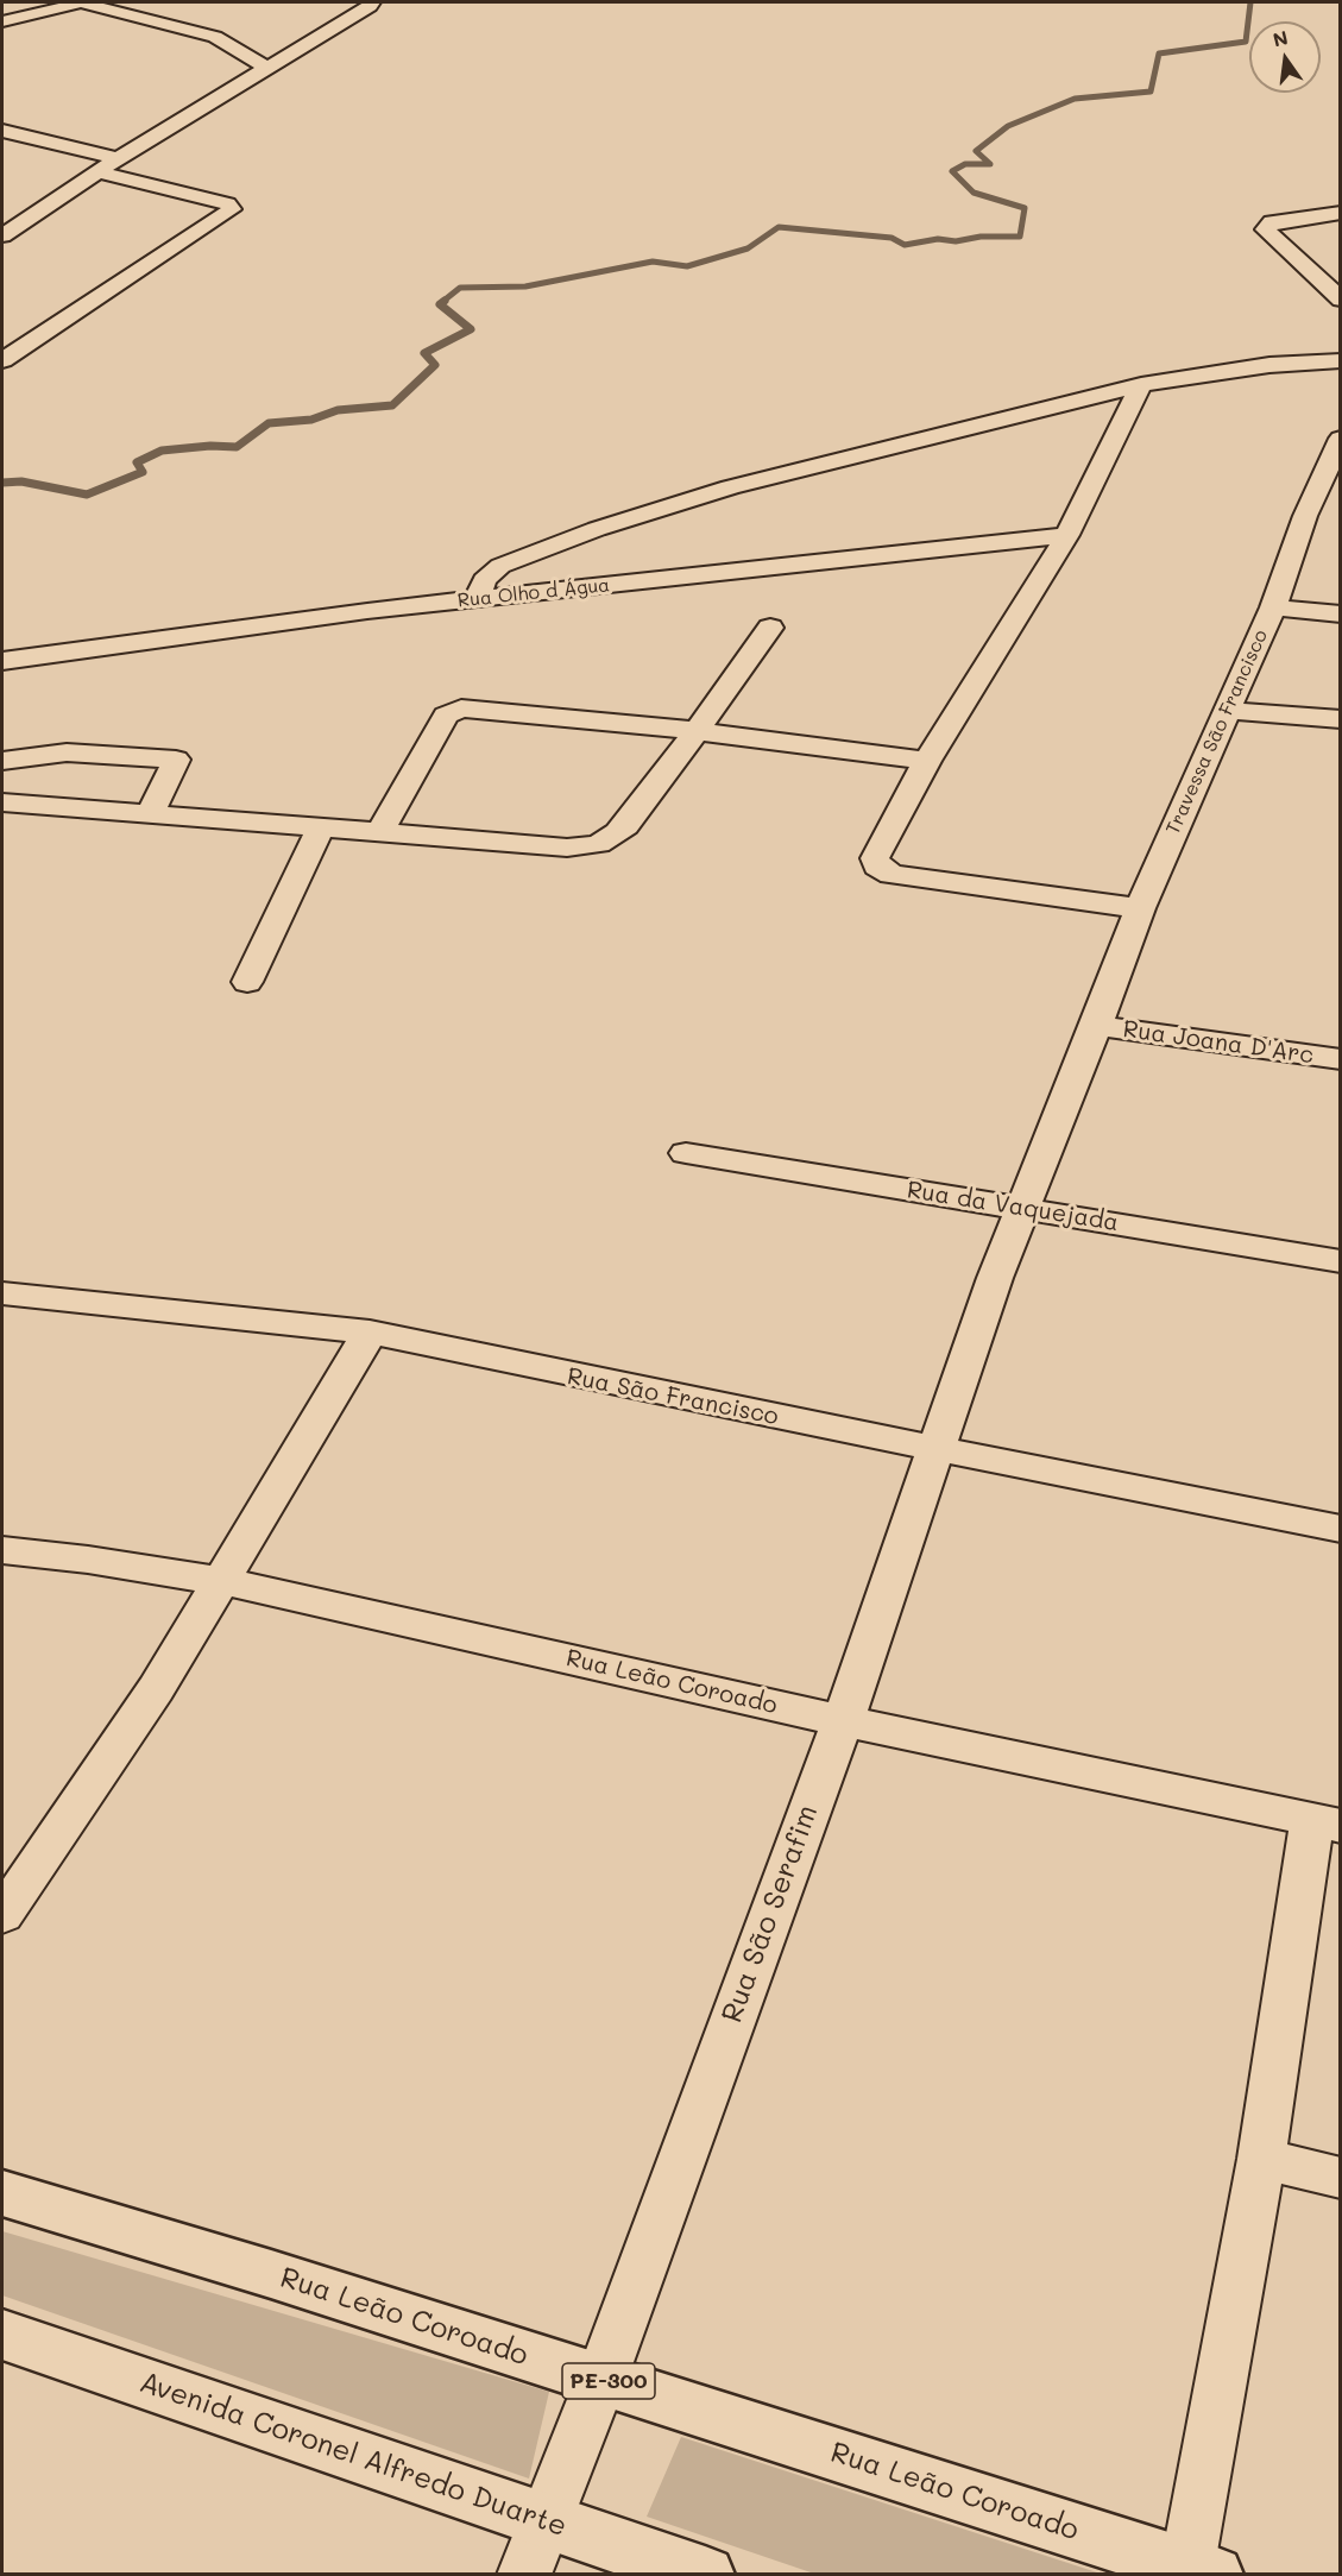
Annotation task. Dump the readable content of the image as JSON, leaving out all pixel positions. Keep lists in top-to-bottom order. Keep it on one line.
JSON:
{"streets":{"main road":["Rua Leão Coroado","PE-300","Avenida Coronel Alfredo Duarte"],"street":["Rua Olho d Água","Travessa São Francisco","Rua Joana D'Arc","Rua da Vaquejada","Rua São Francisco","Rua São Serafim"]},"crossings":[["Travessa São Francisco","Rua Joana D'Arc"],["Travessa São Francisco","Rua da Vaquejada"],["Travessa São Francisco","Rua São Serafim"],["Rua da Vaquejada","Rua São Serafim"],["Rua São Francisco","Rua São Serafim"],["Rua Leão Coroado","Rua São Serafim"],["Rua São Serafim","Avenida Coronel Alfredo Duarte"]],"north":"top"}
